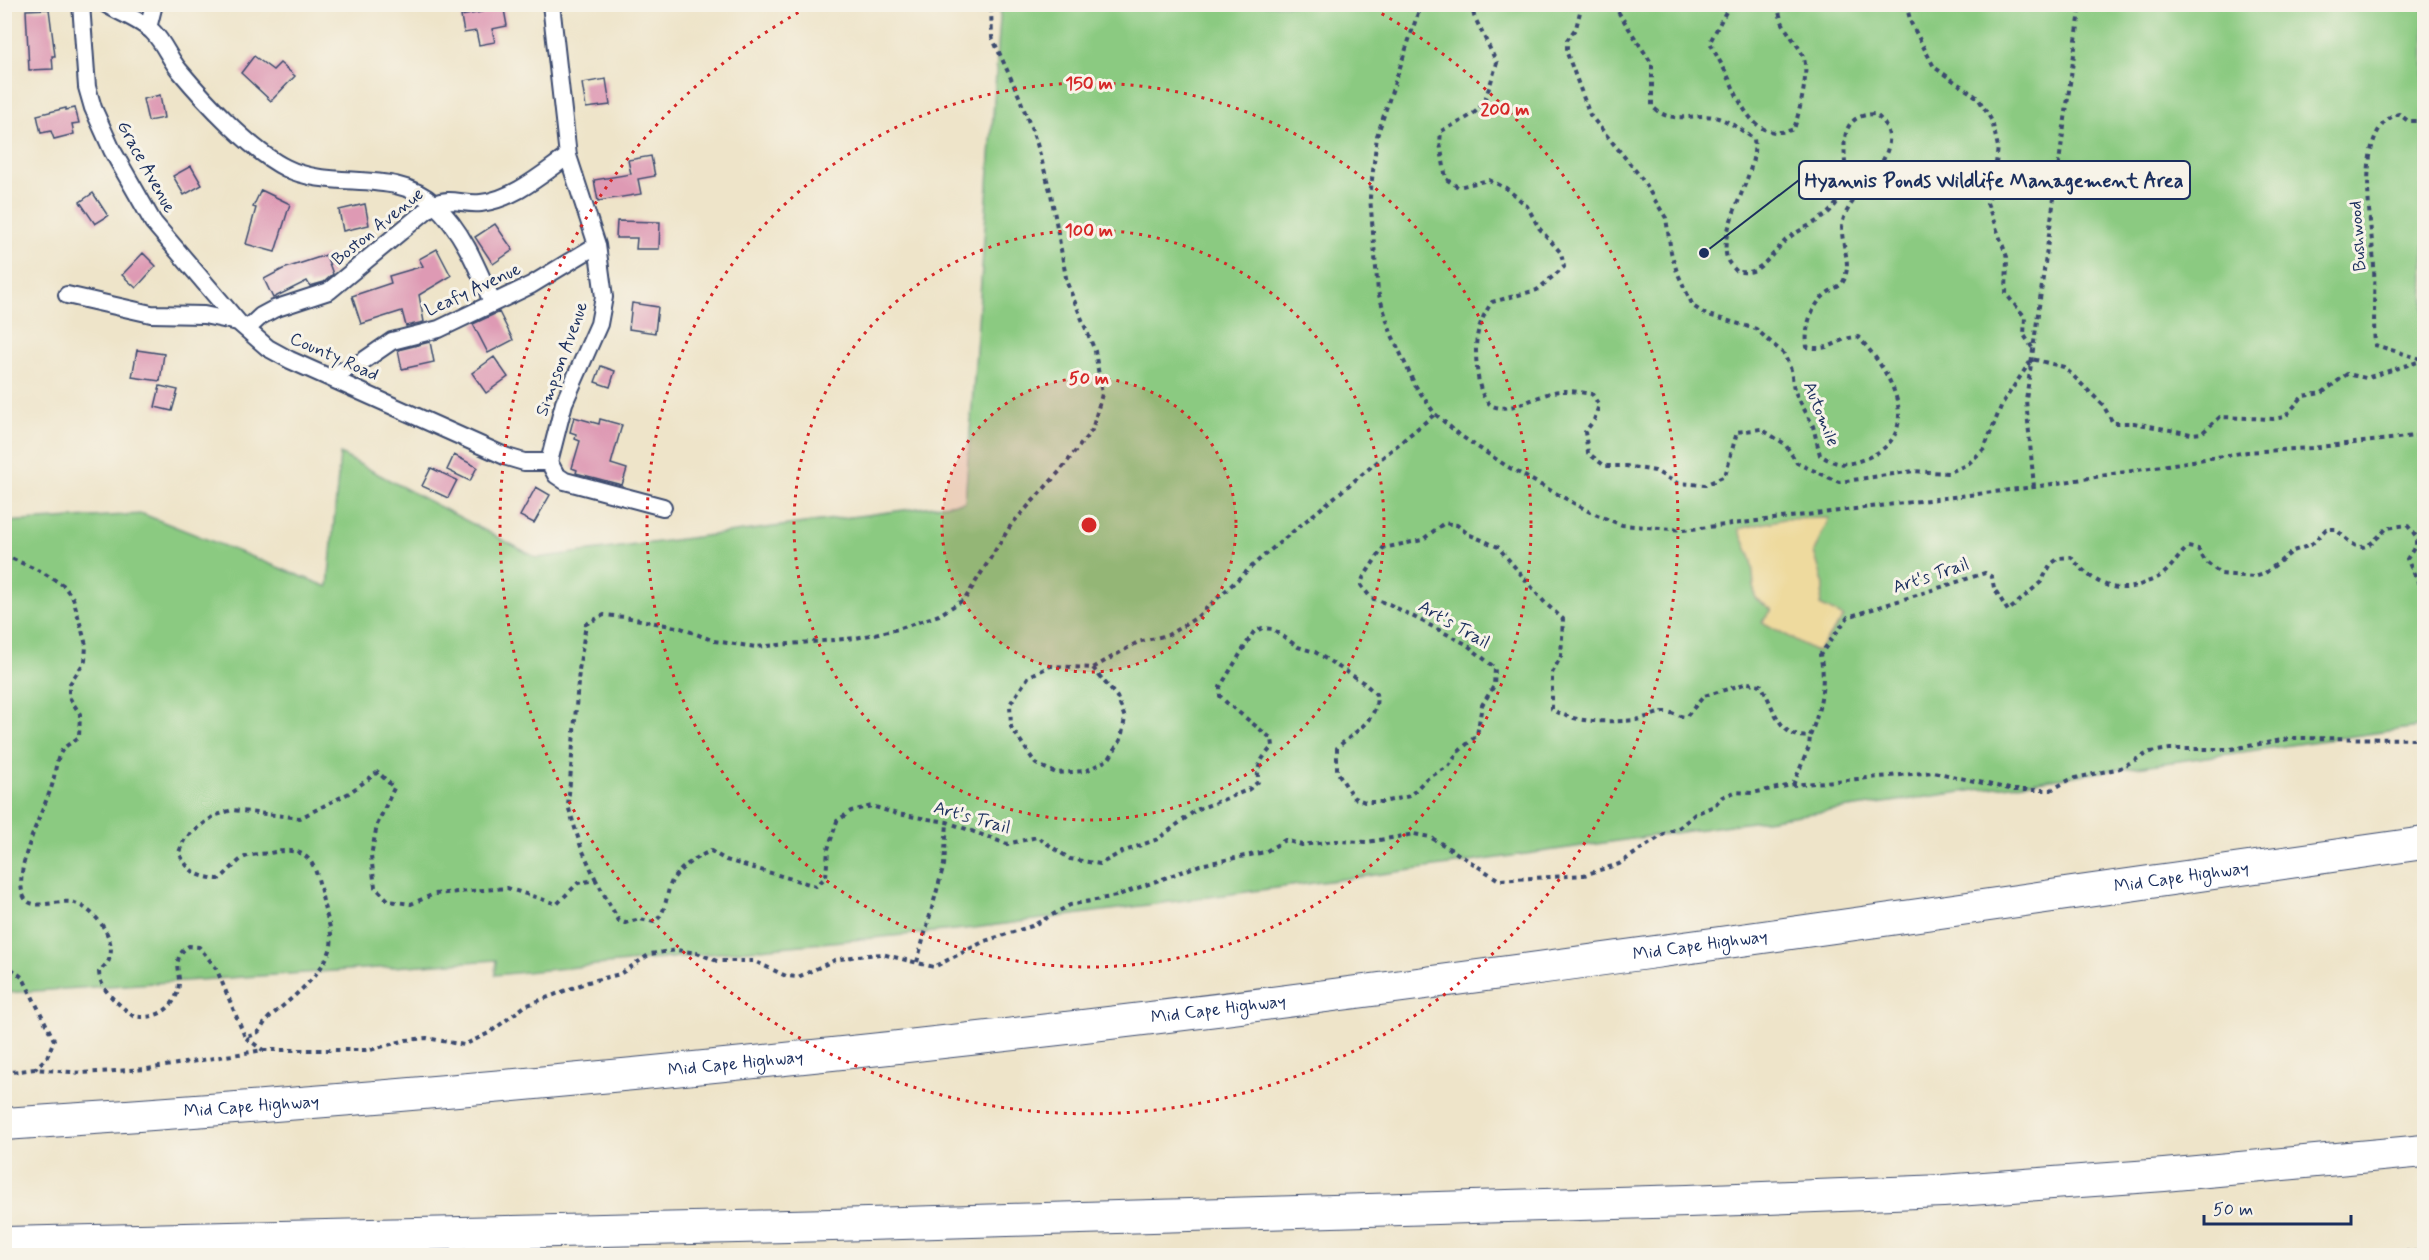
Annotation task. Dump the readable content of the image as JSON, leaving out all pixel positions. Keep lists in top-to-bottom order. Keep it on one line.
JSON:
{"streets":{"highway":["Mid Cape Highway"],"street":["Grace Avenue","Boston Avenue","Leafy Avenue","County Road","Simpson Avenue"],"path":["Bushwood","Automile","Art's Trail"]},"crossings":[["Grace Avenue","Boston Avenue"],["Grace Avenue","County Road"],["Boston Avenue","County Road"],["Boston Avenue","Simpson Avenue"],["Leafy Avenue","County Road"],["Leafy Avenue","Simpson Avenue"],["County Road","Simpson Avenue"]],"places":["Hyannis Ponds Wildlife Management Area"],"scale_bar":"50 m","rings":["150 m","200 m","100 m","50 m"]}
